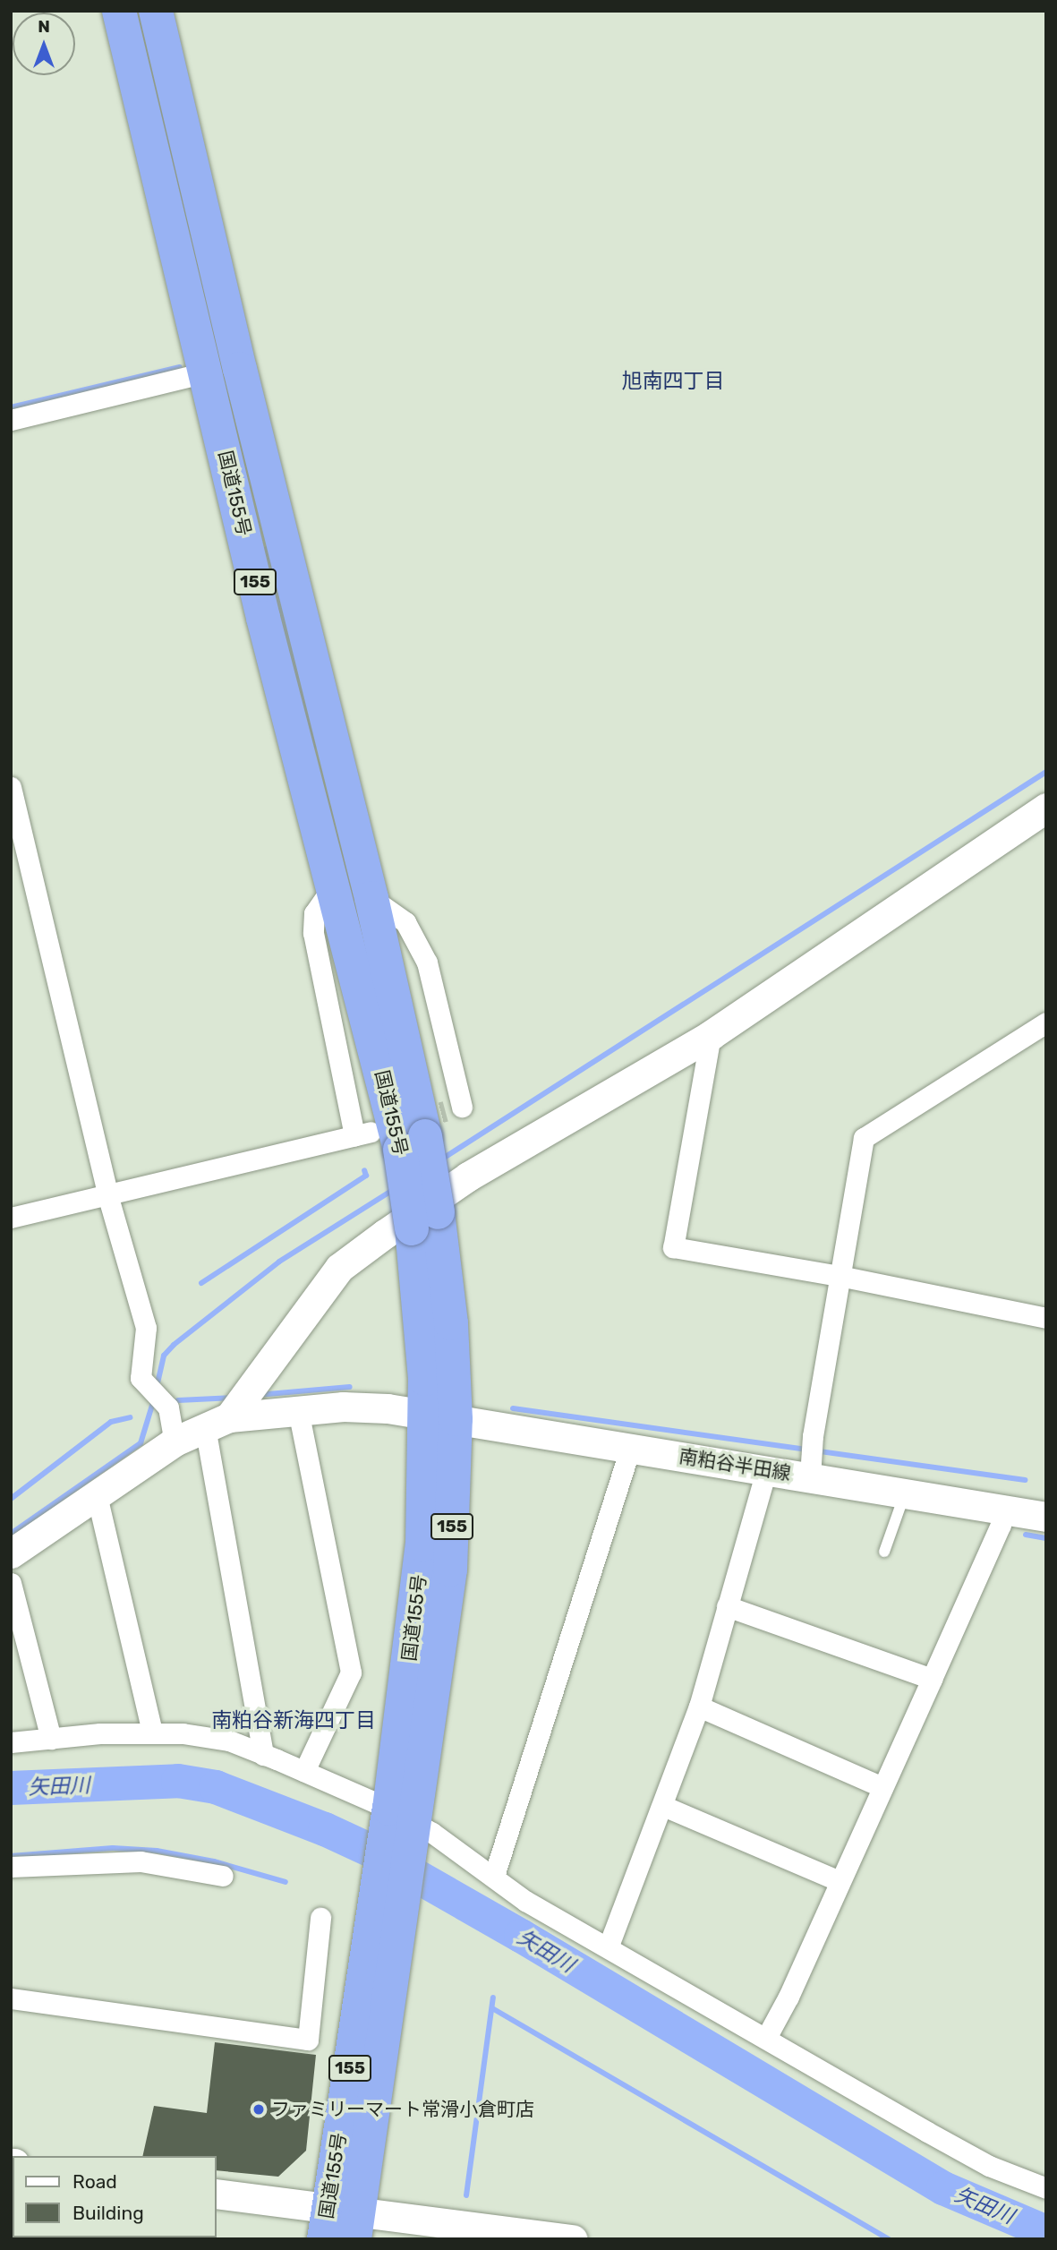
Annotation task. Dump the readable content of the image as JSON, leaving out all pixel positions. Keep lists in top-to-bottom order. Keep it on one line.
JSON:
{"streets":{"highway":["国道155号","155"],"street":["南粕谷半田線"]},"crossings":[["国道155号","南粕谷半田線"]],"districts":["旭南四丁目","南粕谷新海四丁目"],"water":["矢田川"],"places":["ファミリーマート常滑小倉町店"],"legend":["Road","Building"],"north":"top"}
